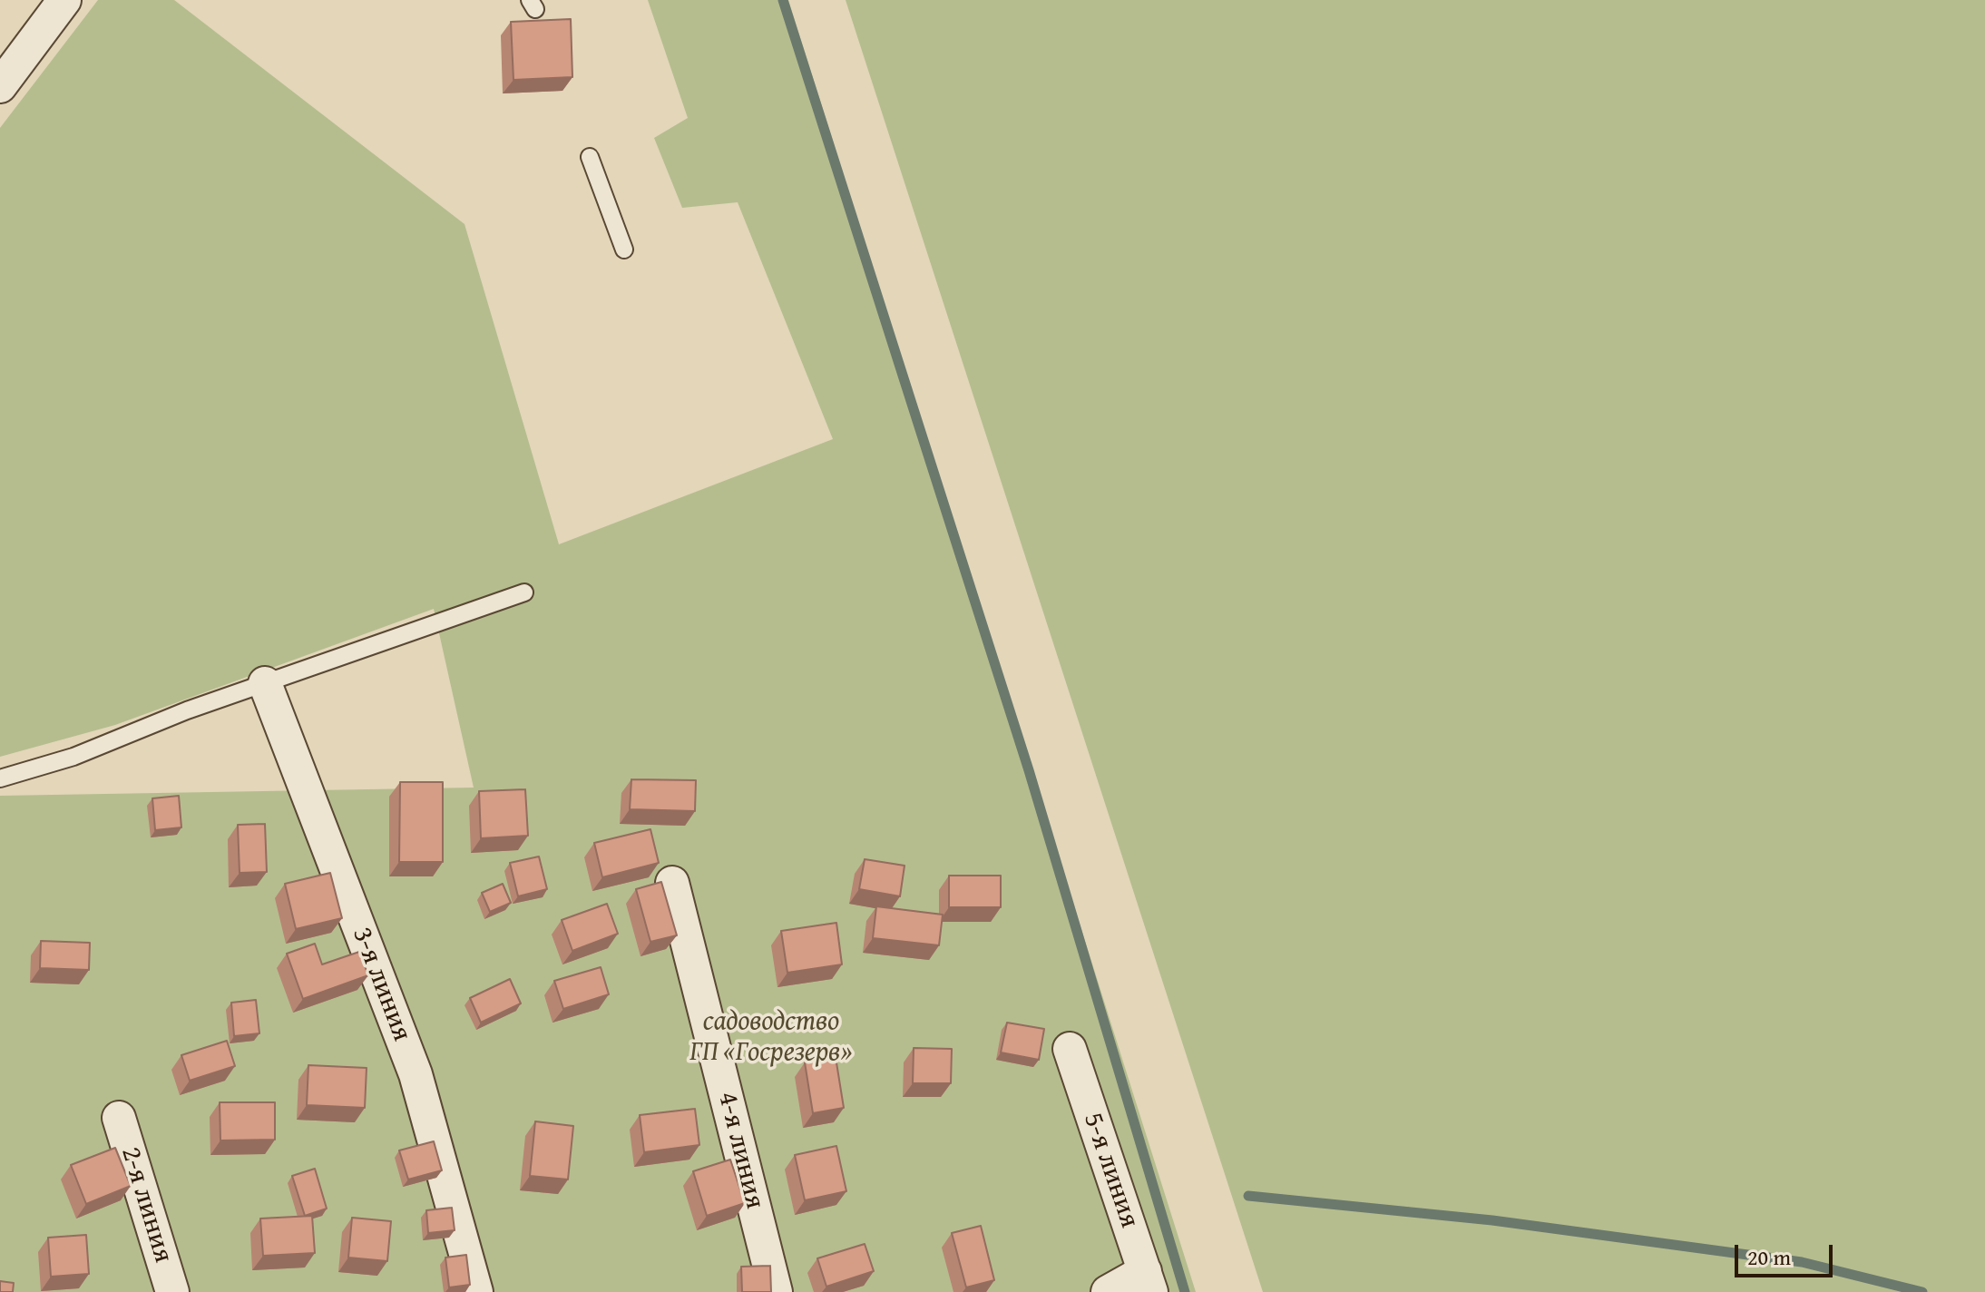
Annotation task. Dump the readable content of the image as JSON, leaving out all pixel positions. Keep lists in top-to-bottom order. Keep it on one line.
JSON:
{"streets":{"street":["3-я линия","4-я линия","5-я линия","2-я линия"]},"parks":["садоводство ГП «Госрезерв»"],"scale_bar":"20 m"}
